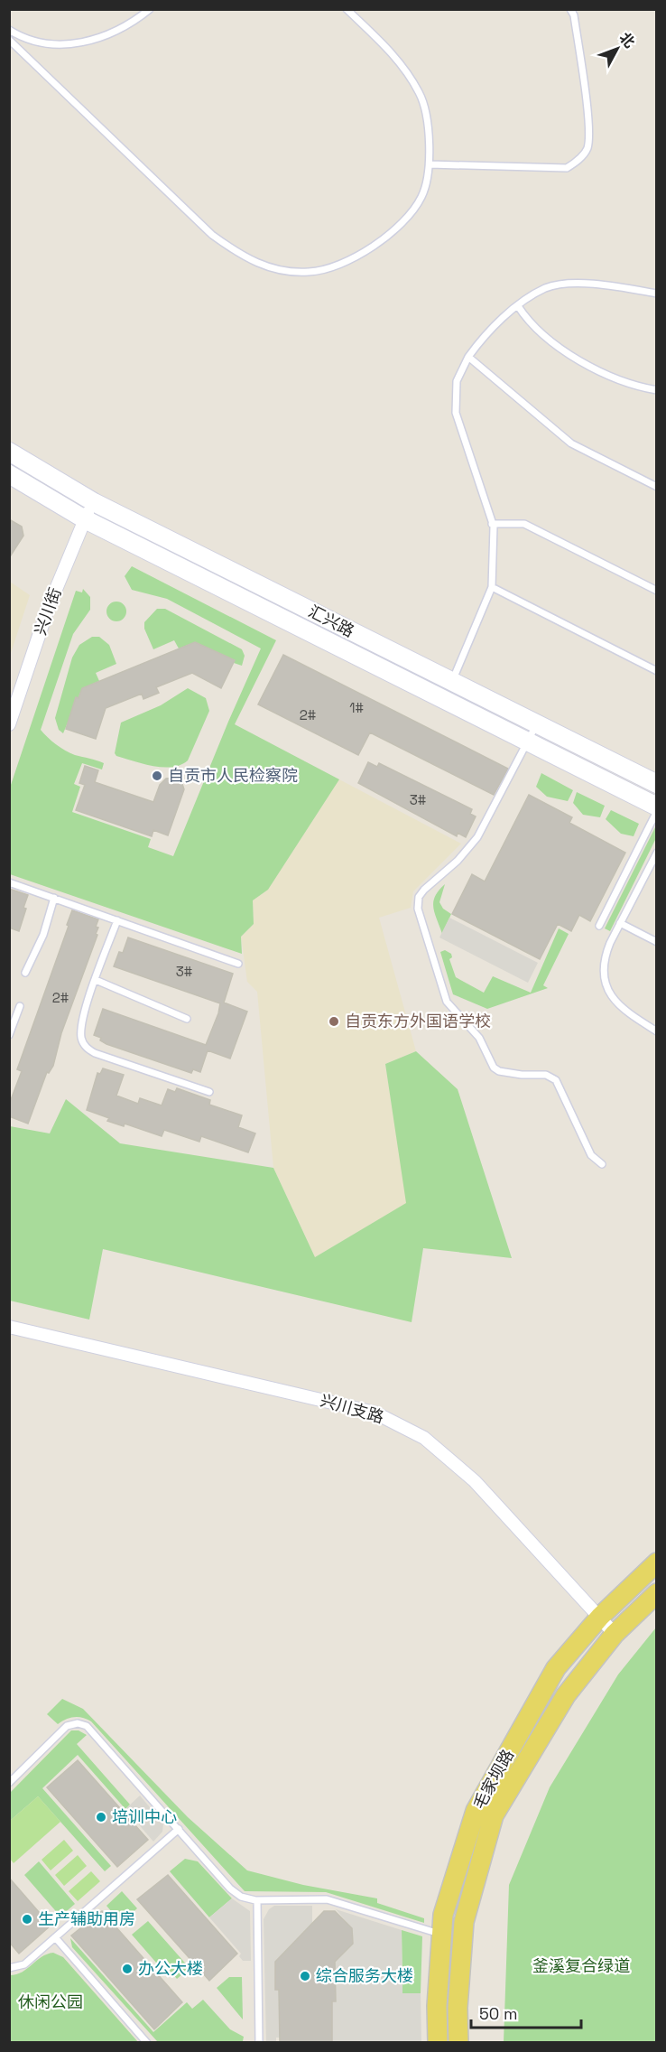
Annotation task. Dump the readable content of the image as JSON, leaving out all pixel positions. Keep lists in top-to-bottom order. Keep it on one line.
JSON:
{"streets":{"main road":["汇兴路","毛家坝路"],"street":["兴川街","兴川支路"]},"crossings":[["兴川街","汇兴路"],["兴川支路","毛家坝路"]],"parks":["釜溪复合绿道","休闲公园"],"places":["自贡市人民检察院","自贡东方外国语学校","培训中心","生产辅助用房","办公大楼","综合服务大楼"],"house_numbers":["1#","2#","3#","3#","2#"],"scale_bar":"50 m","north":"top right"}
